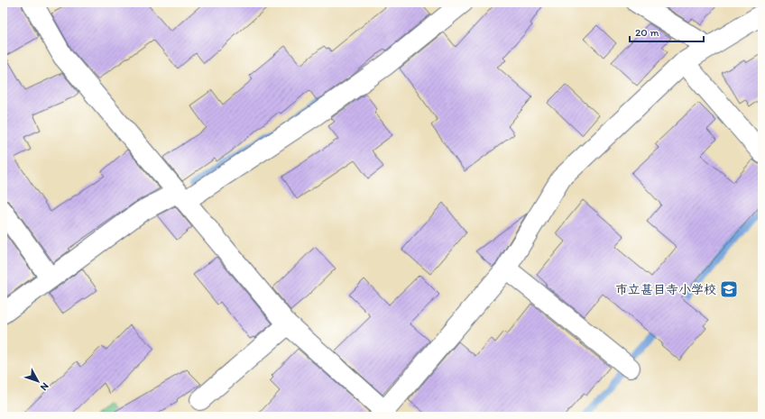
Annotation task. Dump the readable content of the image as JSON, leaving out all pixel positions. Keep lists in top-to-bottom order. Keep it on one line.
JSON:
{"places":{"school or university":["市立甚目寺小学校"]},"scale_bar":"20 m","north":"bottom right"}
